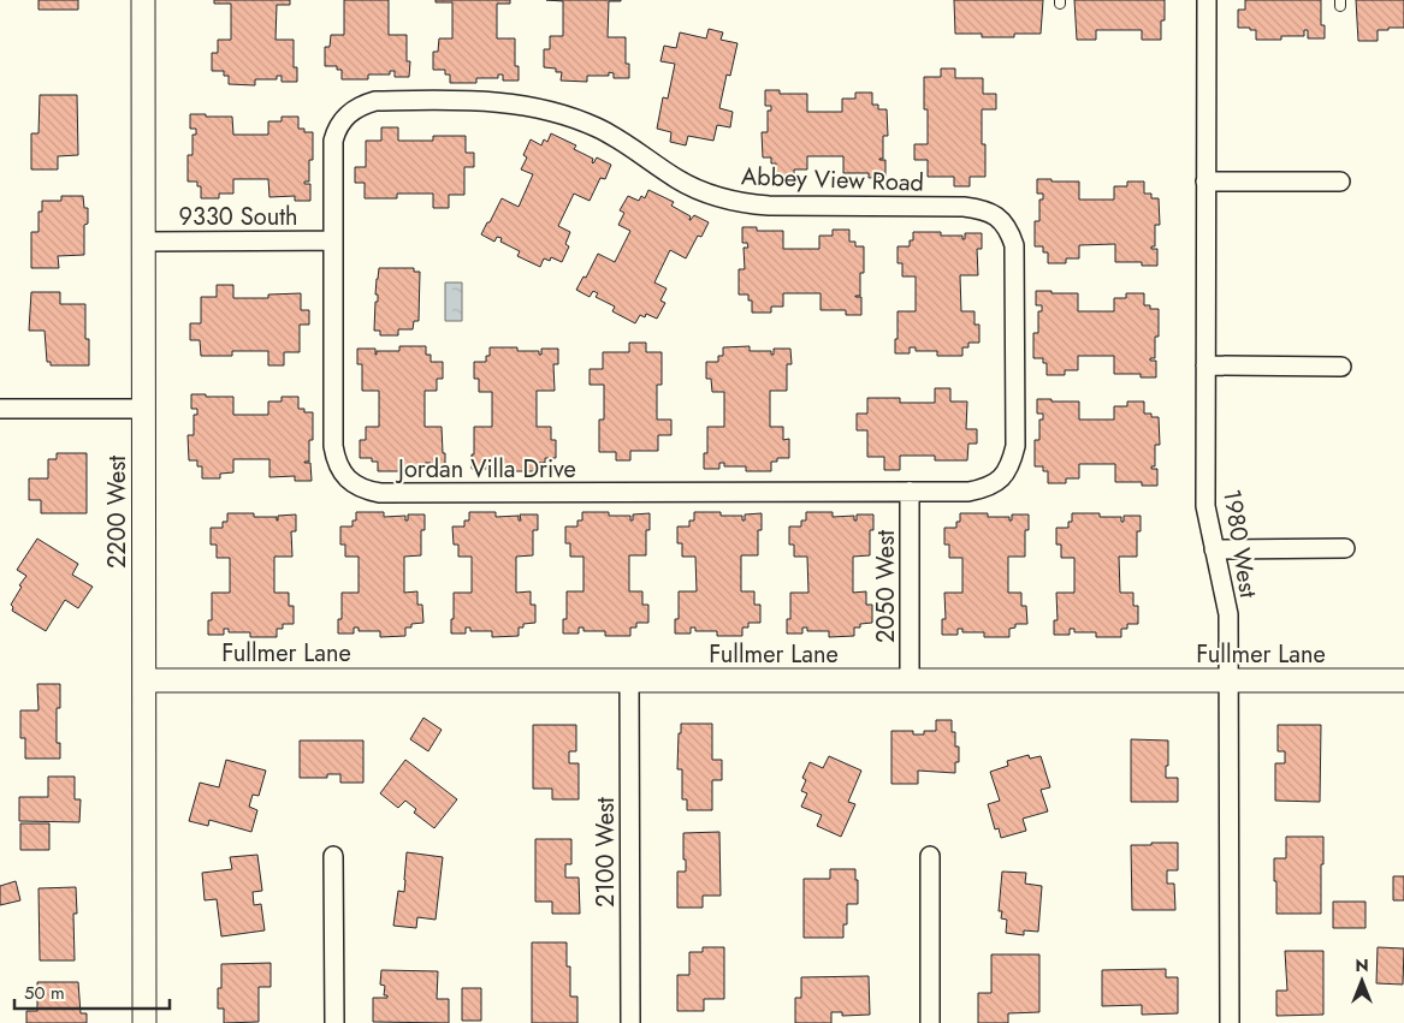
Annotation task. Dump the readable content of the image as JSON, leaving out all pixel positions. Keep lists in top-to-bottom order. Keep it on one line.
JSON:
{"streets":{"street":["Abbey View Road","9330 South","Jordan Villa Drive","2200 West","1980 West","2050 West","Fullmer Lane","2100 West"]},"crossings":[["Abbey View Road","Jordan Villa Drive"],["9330 South","Jordan Villa Drive"],["9330 South","2200 West"],["Jordan Villa Drive","2050 West"],["2200 West","Fullmer Lane"],["1980 West","Fullmer Lane"],["2050 West","Fullmer Lane"],["Fullmer Lane","2100 West"]],"scale_bar":"50 m","north":"top"}
